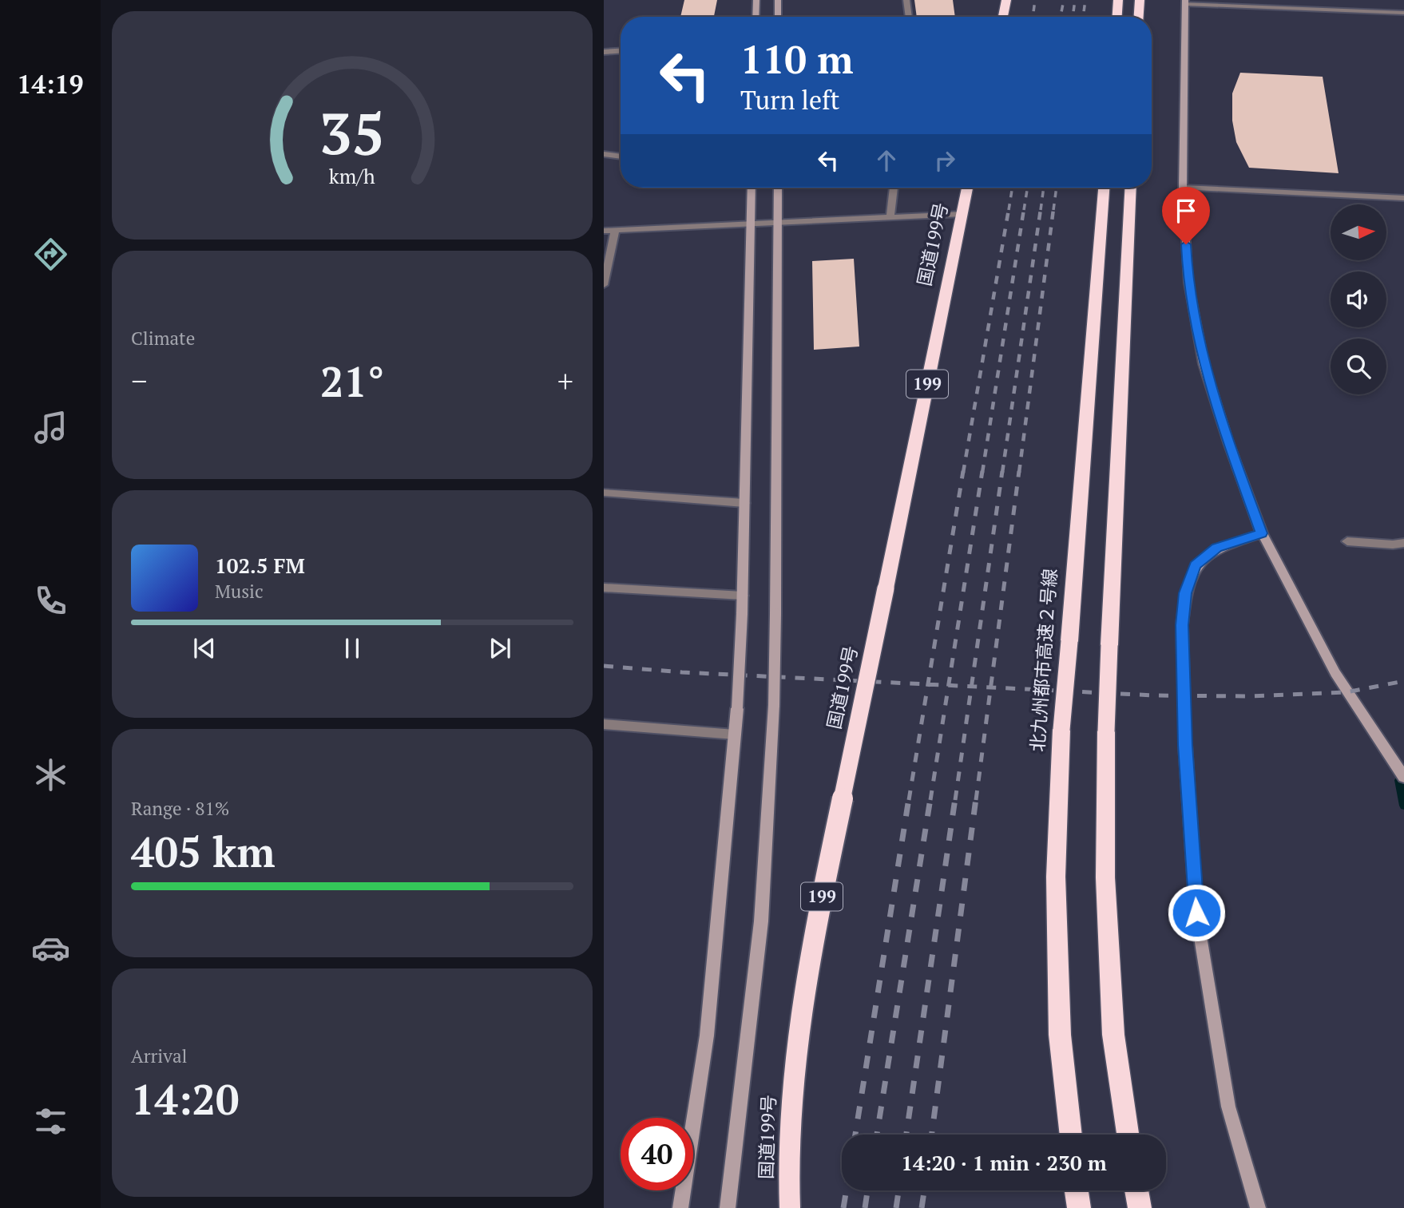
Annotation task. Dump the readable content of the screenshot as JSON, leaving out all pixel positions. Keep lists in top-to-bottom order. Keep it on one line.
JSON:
{"streets":{"highway":["国道199号","199","北九州都市高速２号線"]},"north":"right","page":{"tabs":"14:19","turn":["110 m","Turn left"],"tile":["Climate",["Range · 81%","405 km"],["Arrival","14:20"]],"heat":["−","21°","+"],"song":["102.5 FM","Music"],"limit":"40","trip":"14:20 · 1 min · 230 m","gauge":["35","km/h"]}}
